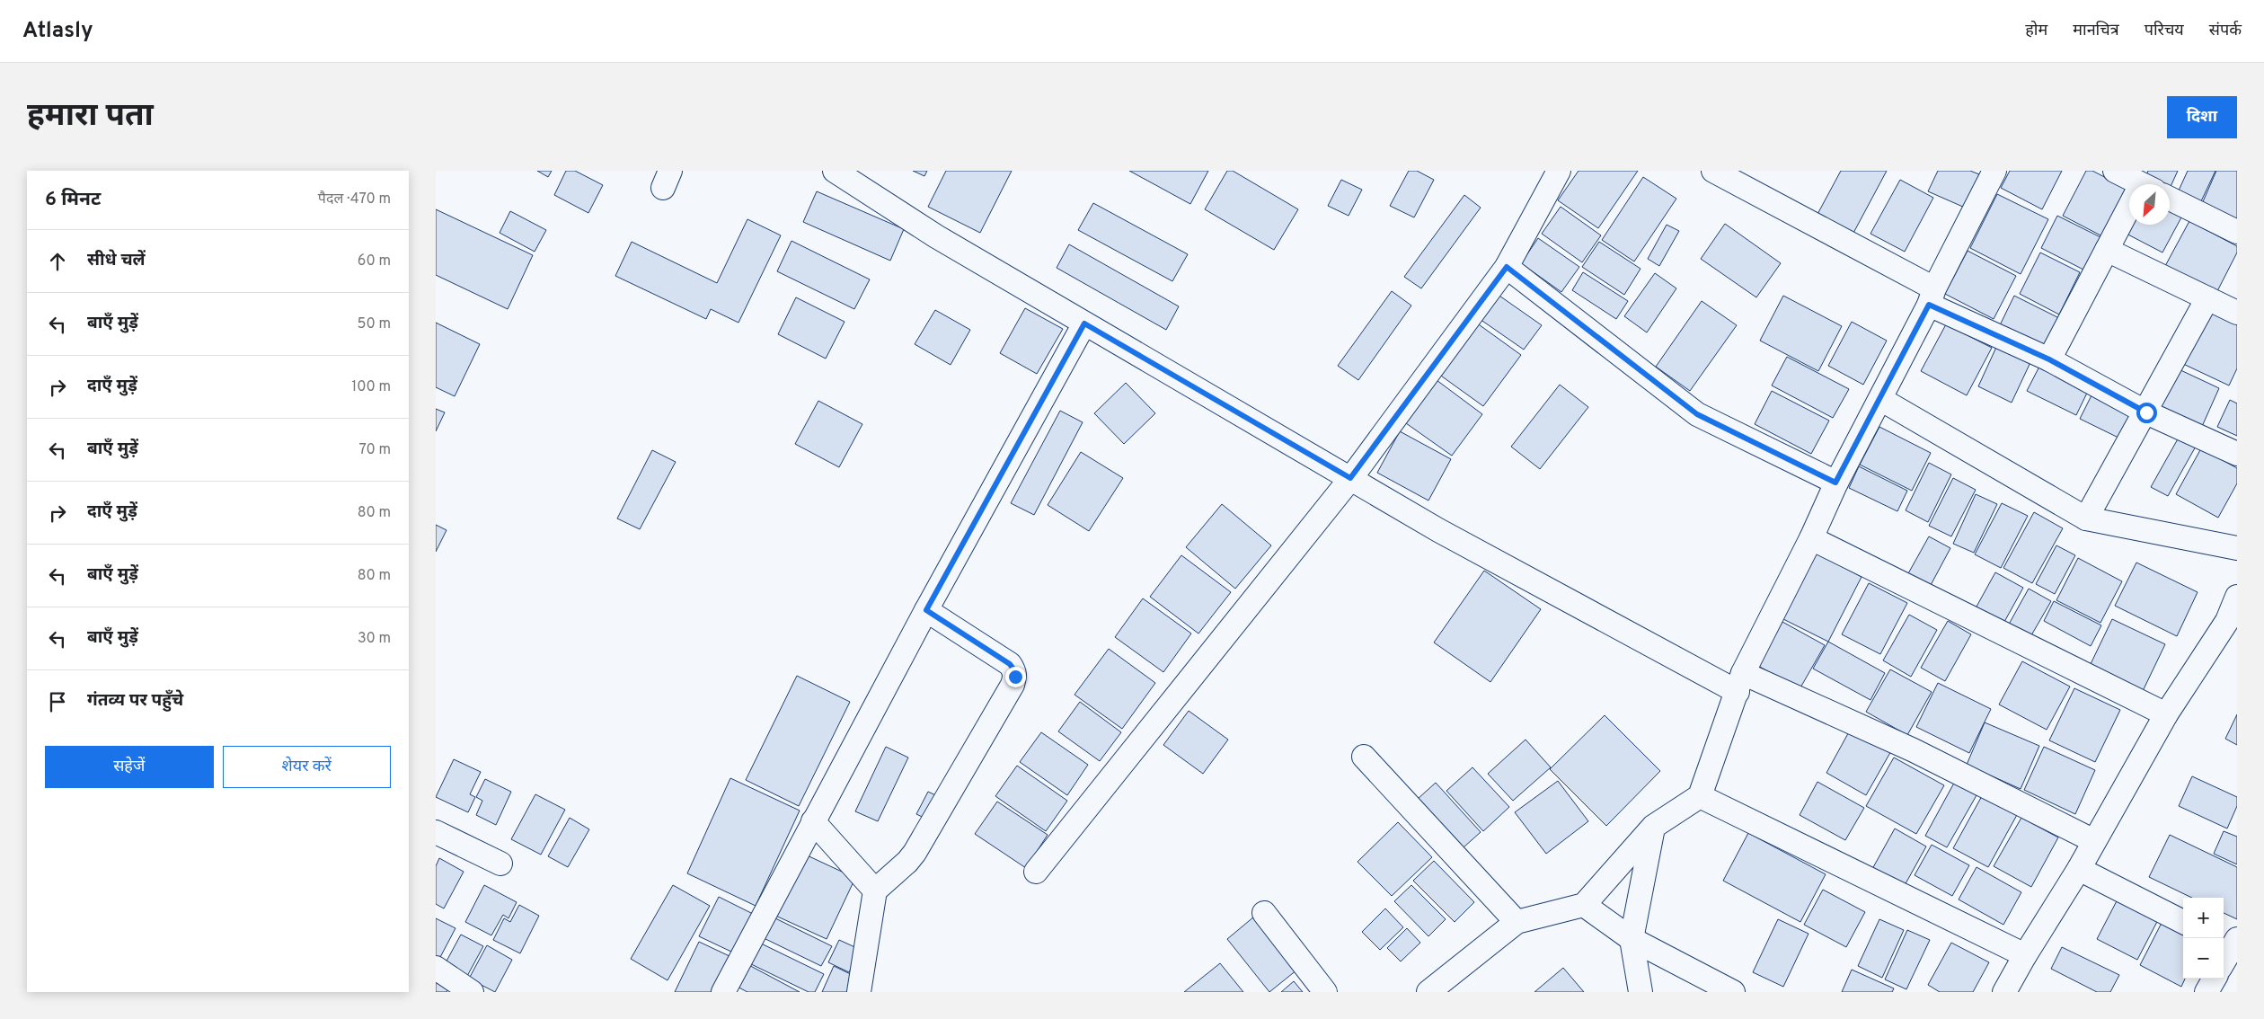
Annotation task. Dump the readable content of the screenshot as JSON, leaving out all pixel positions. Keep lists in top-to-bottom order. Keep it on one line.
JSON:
{"north":"bottom left","page":{"header":"Atlasly","nav":["होम","मानचित्र","परिचय","संपर्क"],"buttons":["दिशा",["सहेजें","शेयर करें"]],"title":"हमारा पता","heading":["6 मिनट","पैदल · 470 m"],"list":[["सीधे चलें","60 m"],["बाएँ मुड़ें","50 m"],["दाएँ मुड़ें","100 m"],["बाएँ मुड़ें","70 m"],["दाएँ मुड़ें","80 m"],["बाएँ मुड़ें","80 m"],["बाएँ मुड़ें","30 m"],"गंतव्य पर पहुँचे"],"map_buttons":["+","−"]}}
